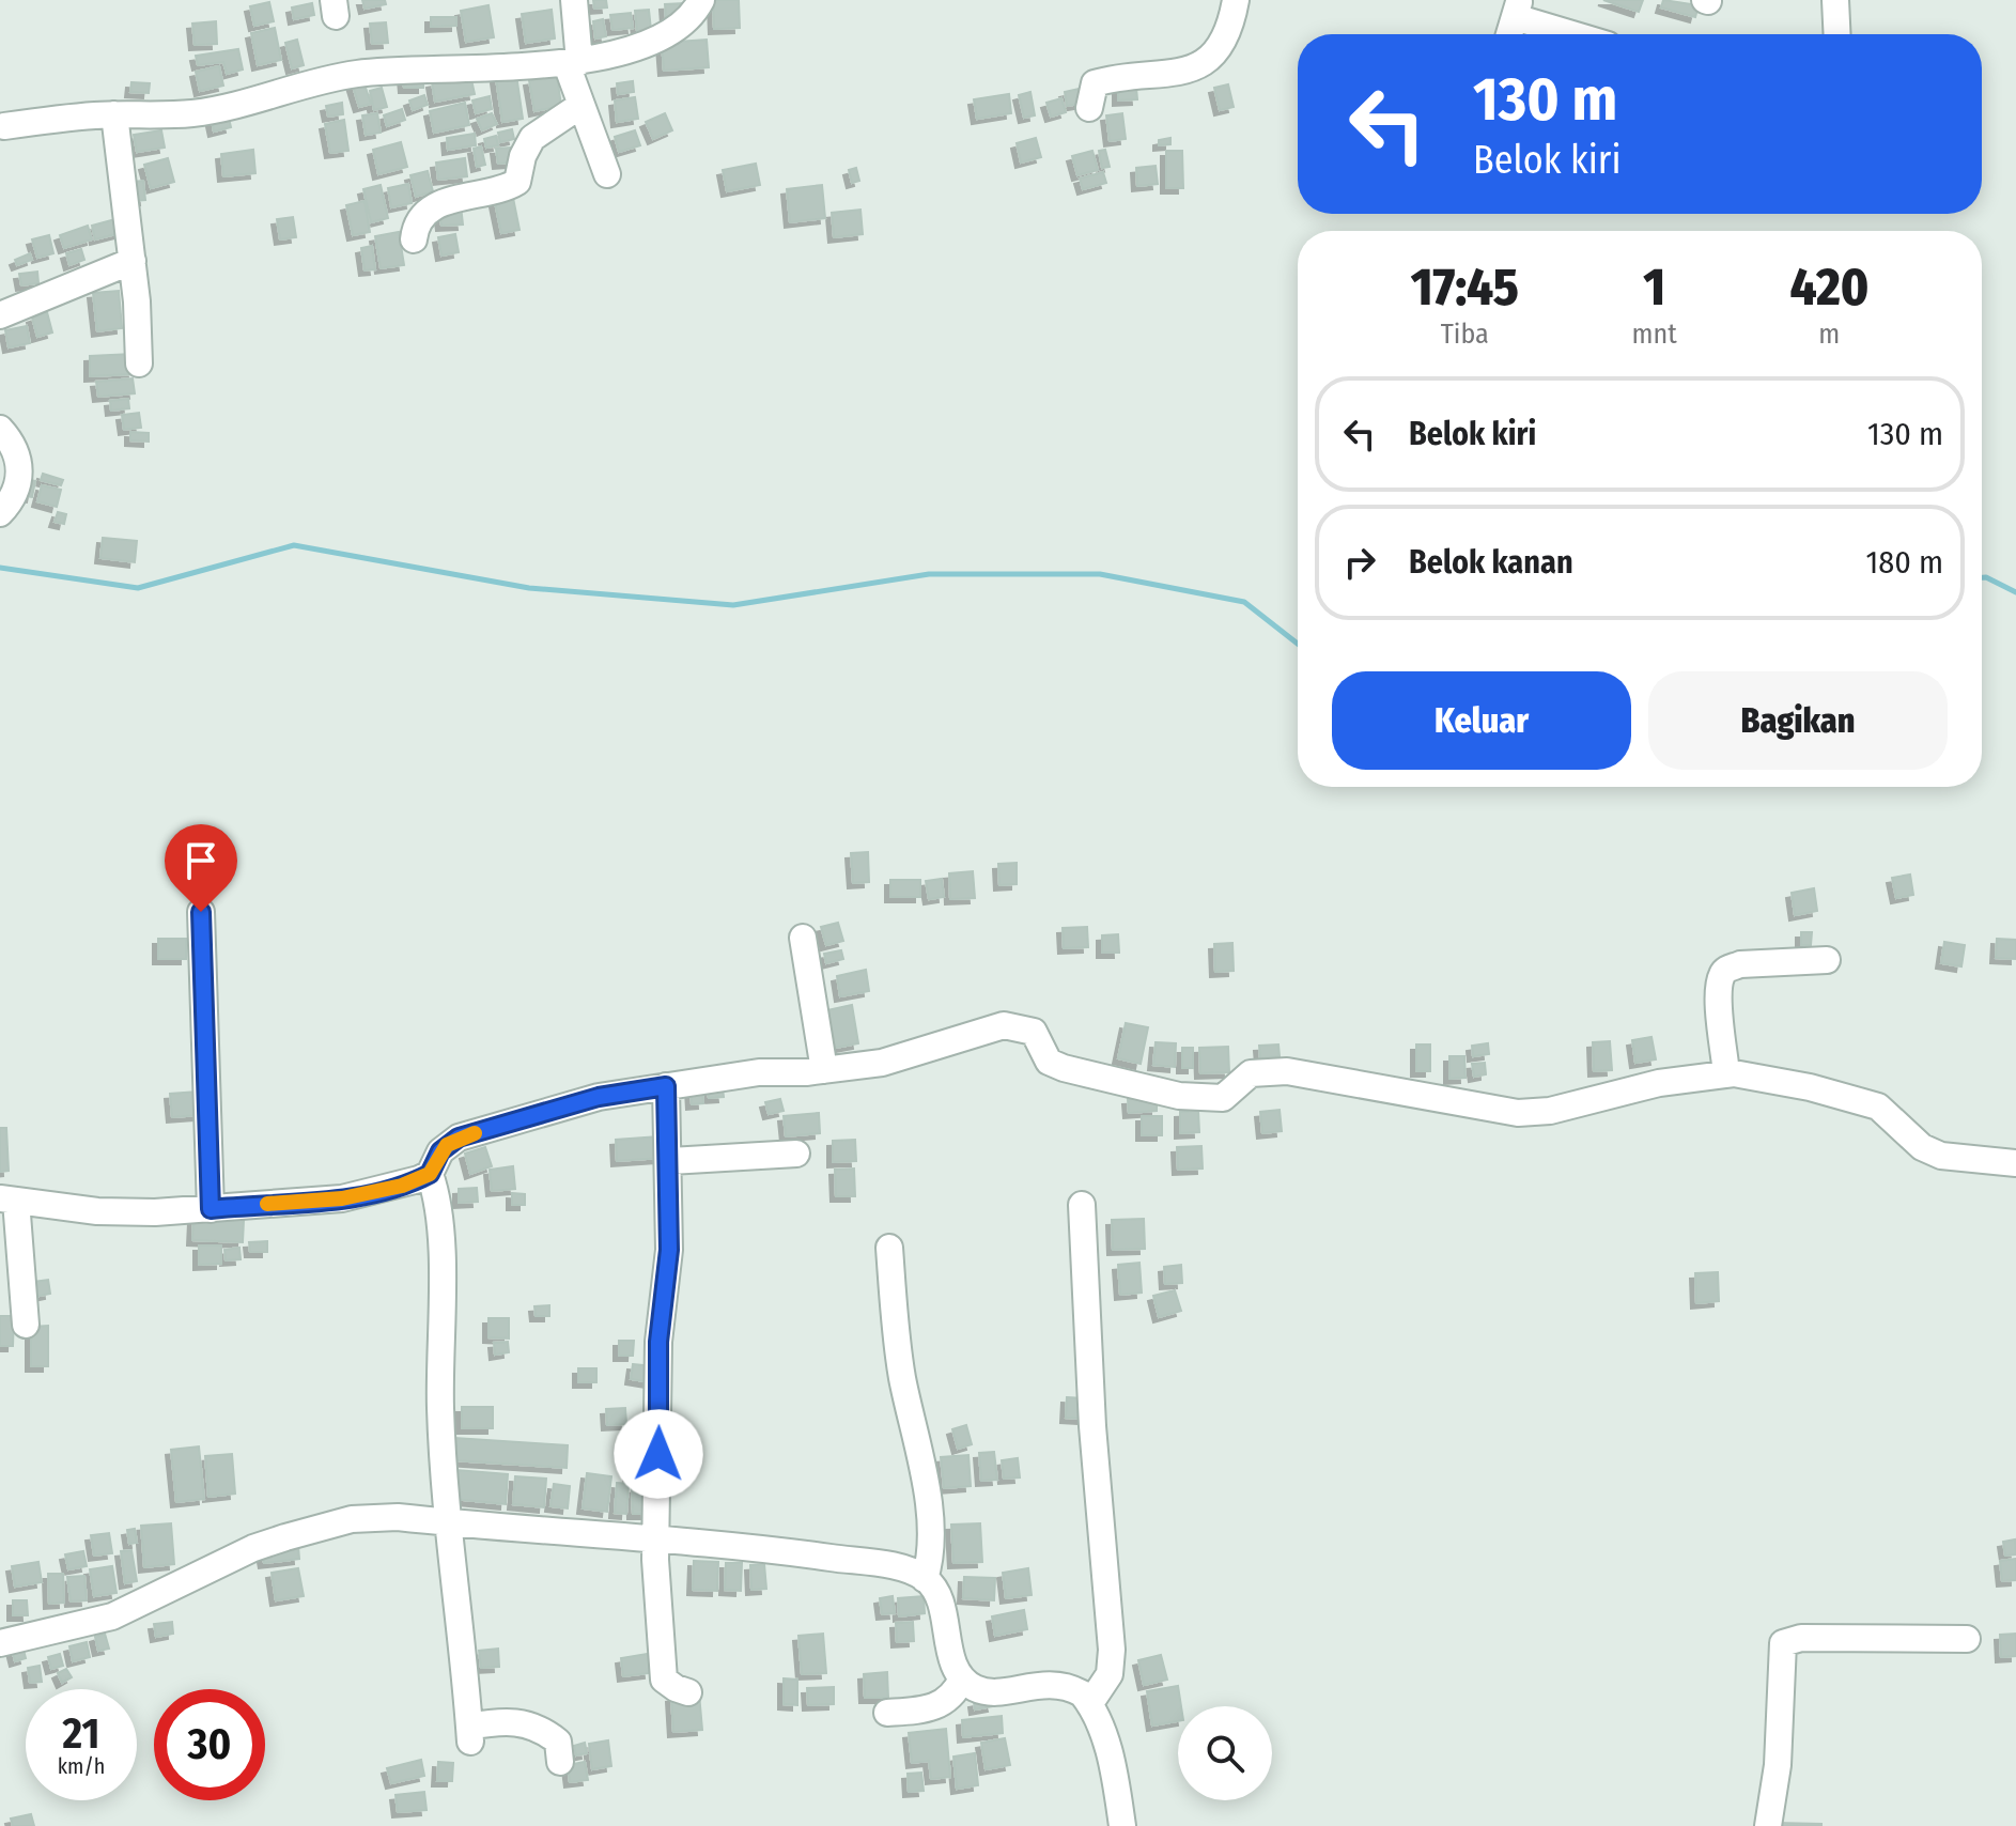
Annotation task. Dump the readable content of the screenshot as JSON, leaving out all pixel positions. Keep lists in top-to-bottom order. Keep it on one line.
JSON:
{"page":{"turn":["130 m","Belok kiri"],"eta":["17:45","Tiba","1","mnt","420","m"],"list":[{"name":"Belok kiri","value":"130 m"},{"name":"Belok kanan","value":"180 m"}],"buttons":["Keluar","Bagikan"],"speed":"21 km/h","limit":"30"}}
